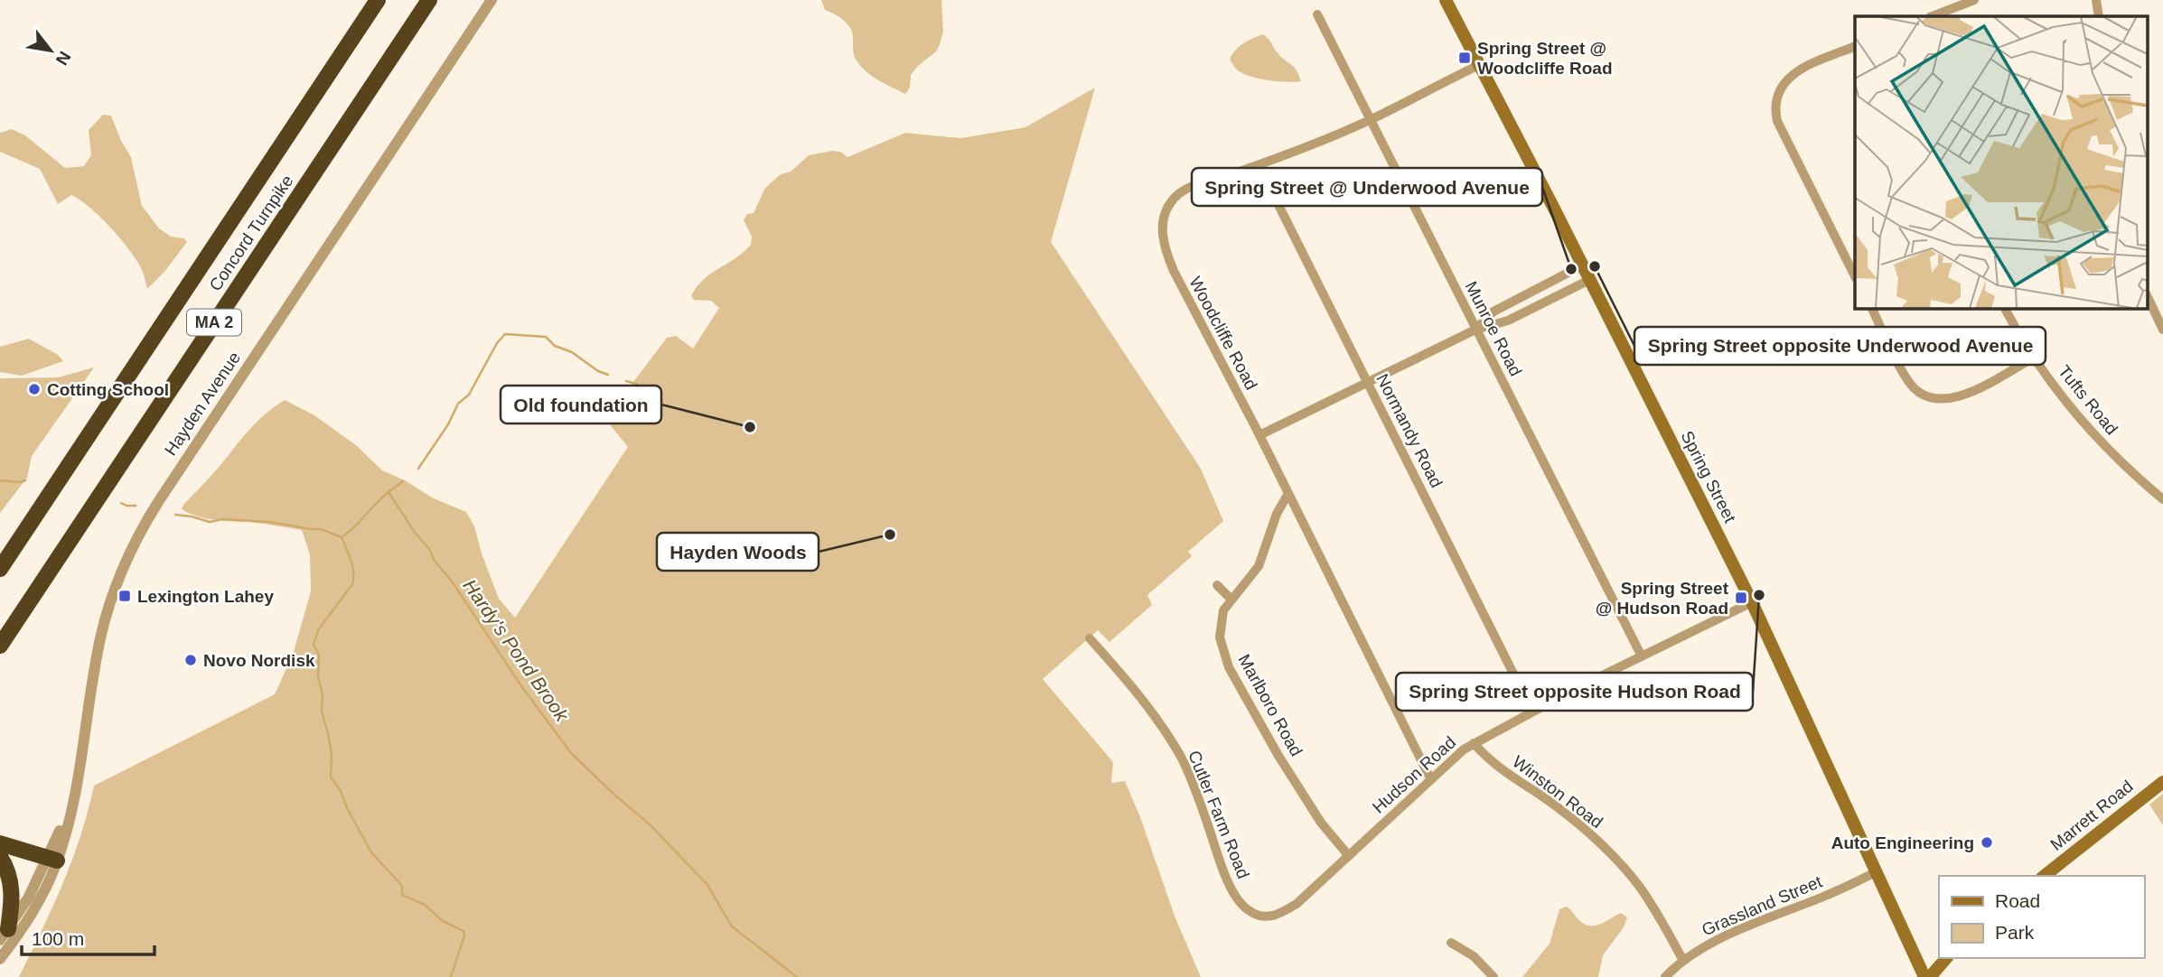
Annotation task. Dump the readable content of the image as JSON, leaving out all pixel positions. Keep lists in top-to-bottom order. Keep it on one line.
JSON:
{"streets":{"highway":["Concord Turnpike","MA 2"],"main road":["Spring Street","Marrett Road"],"street":["Munroe Road","Woodcliffe Road","Tufts Road","Hayden Avenue","Normandy Road","Marlboro Road","Hudson Road","Winston Road","Cutler Farm Road","Grassland Street"]},"crossings":[["Munroe Road","Woodcliffe Road"],["Munroe Road","Hudson Road"],["Woodcliffe Road","Normandy Road"],["Woodcliffe Road","Spring Street"],["Woodcliffe Road","Marlboro Road"],["Woodcliffe Road","Hudson Road"],["Normandy Road","Hudson Road"],["Spring Street","Hudson Road"],["Spring Street","Grassland Street"],["Marlboro Road","Hudson Road"],["Hudson Road","Winston Road"],["Hudson Road","Cutler Farm Road"],["Winston Road","Grassland Street"]],"water":["Hardy's Pond Brook"],"places":{"transit":["Spring Street @ Woodcliffe Road","Lexington Lahey","Spring Street @ Hudson Road"],"other":["Spring Street opposite Underwood Avenue","Spring Street @ Underwood Avenue","Cotting School","Old foundation","Hayden Woods","Spring Street opposite Hudson Road","Novo Nordisk","Auto Engineering"]},"legend":["Road","Park"],"scale_bar":"100 m","north":"bottom right"}
